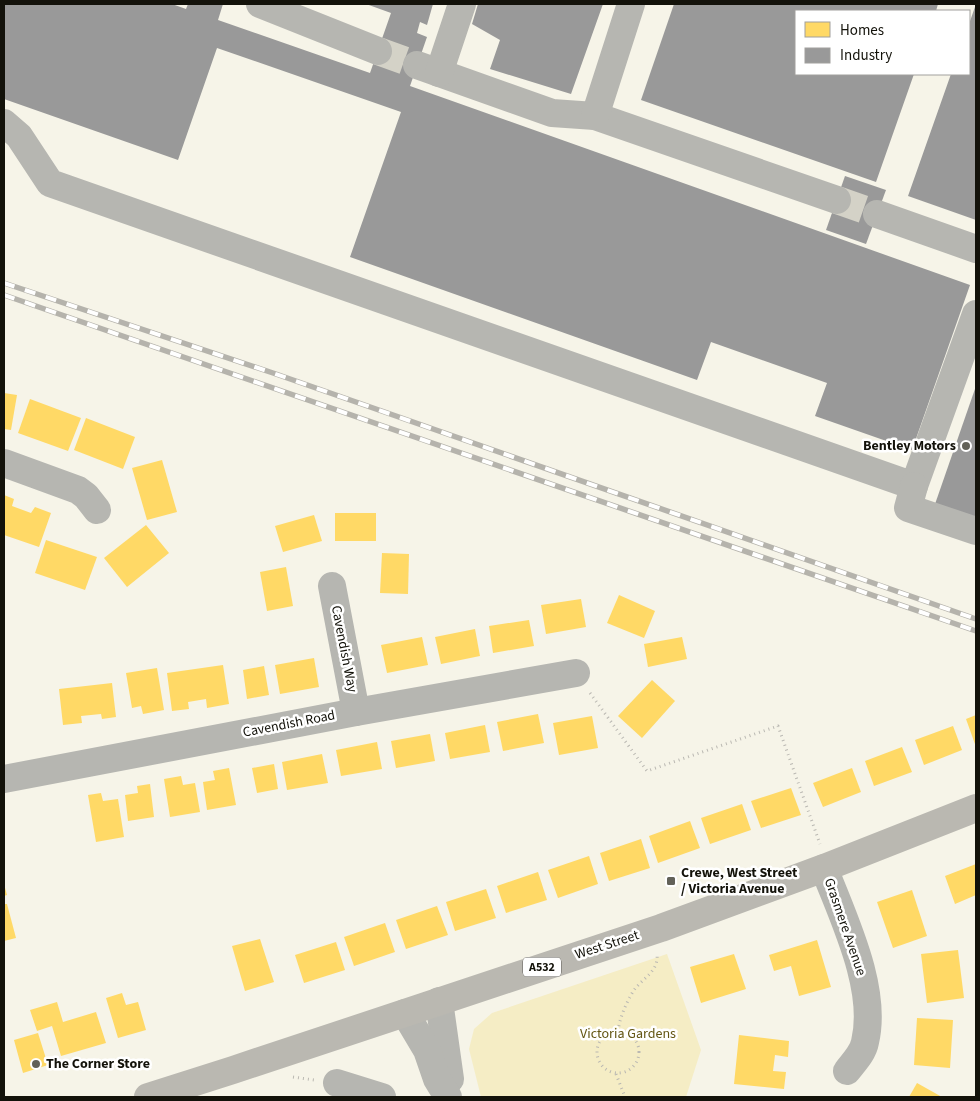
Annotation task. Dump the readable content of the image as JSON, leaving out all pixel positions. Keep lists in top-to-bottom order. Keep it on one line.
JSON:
{"streets":{"main road":["West Street","A532"],"street":["Cavendish Way","Cavendish Road","Grasmere Avenue"]},"crossings":[["Cavendish Way","Cavendish Road"],["Grasmere Avenue","West Street"]],"parks":["Victoria Gardens"],"places":{"other":["Bentley Motors","The Corner Store"],"transit":["Crewe, West Street / Victoria Avenue"]},"legend":["Homes","Industry"]}
